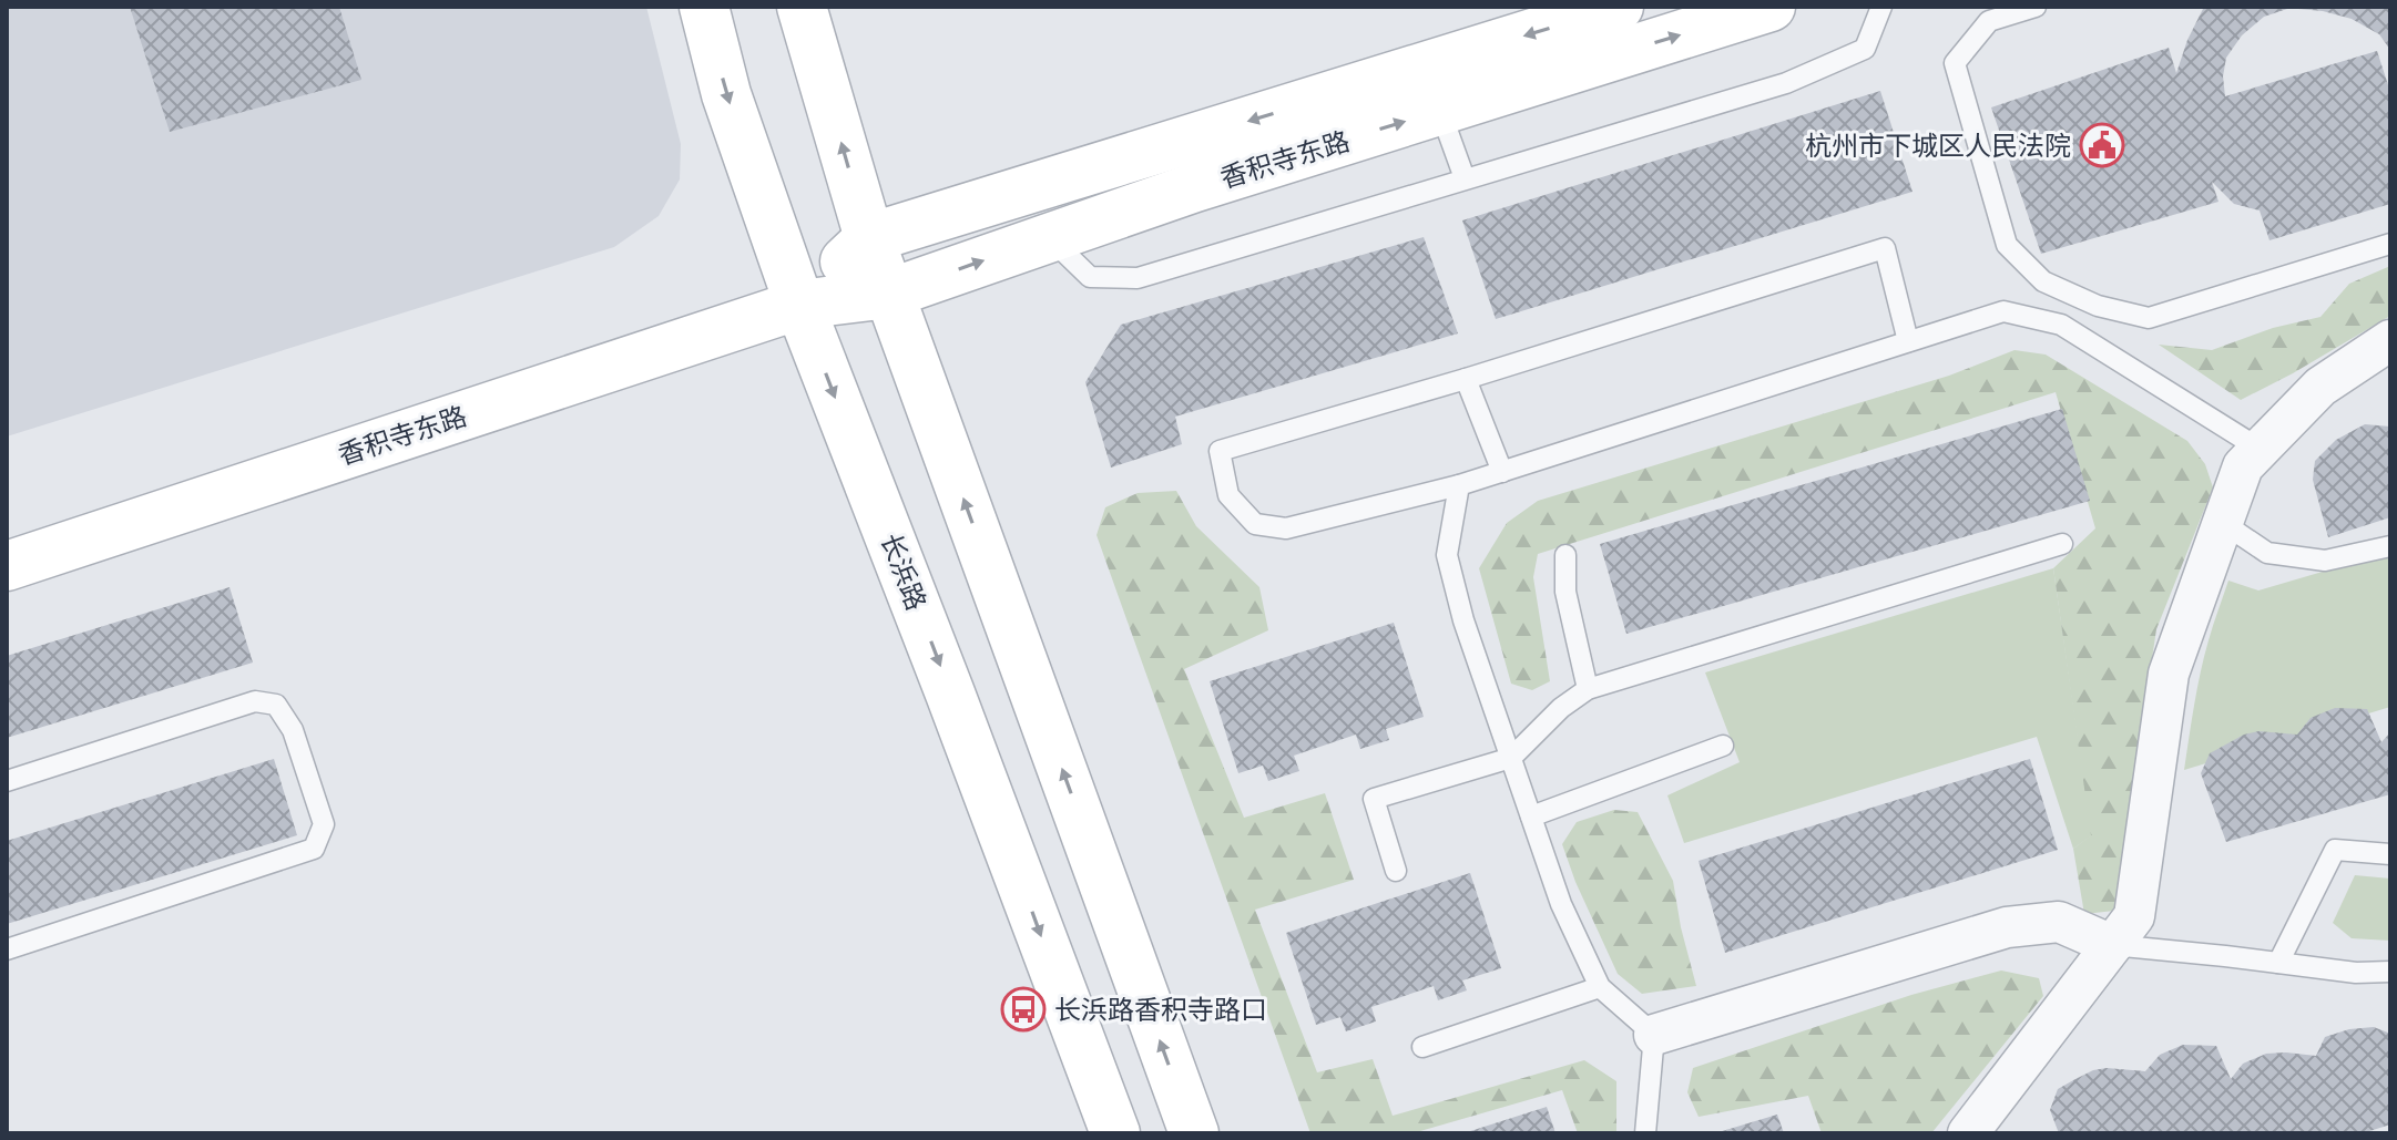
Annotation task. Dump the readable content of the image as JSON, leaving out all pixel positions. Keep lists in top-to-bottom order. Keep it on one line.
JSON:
{"streets":{"main road":["香积寺东路","长浜路"]},"crossings":[["香积寺东路","长浜路"]],"places":{"public building":["杭州市下城区人民法院"],"bus stop":["长浜路香积寺路口"]}}
